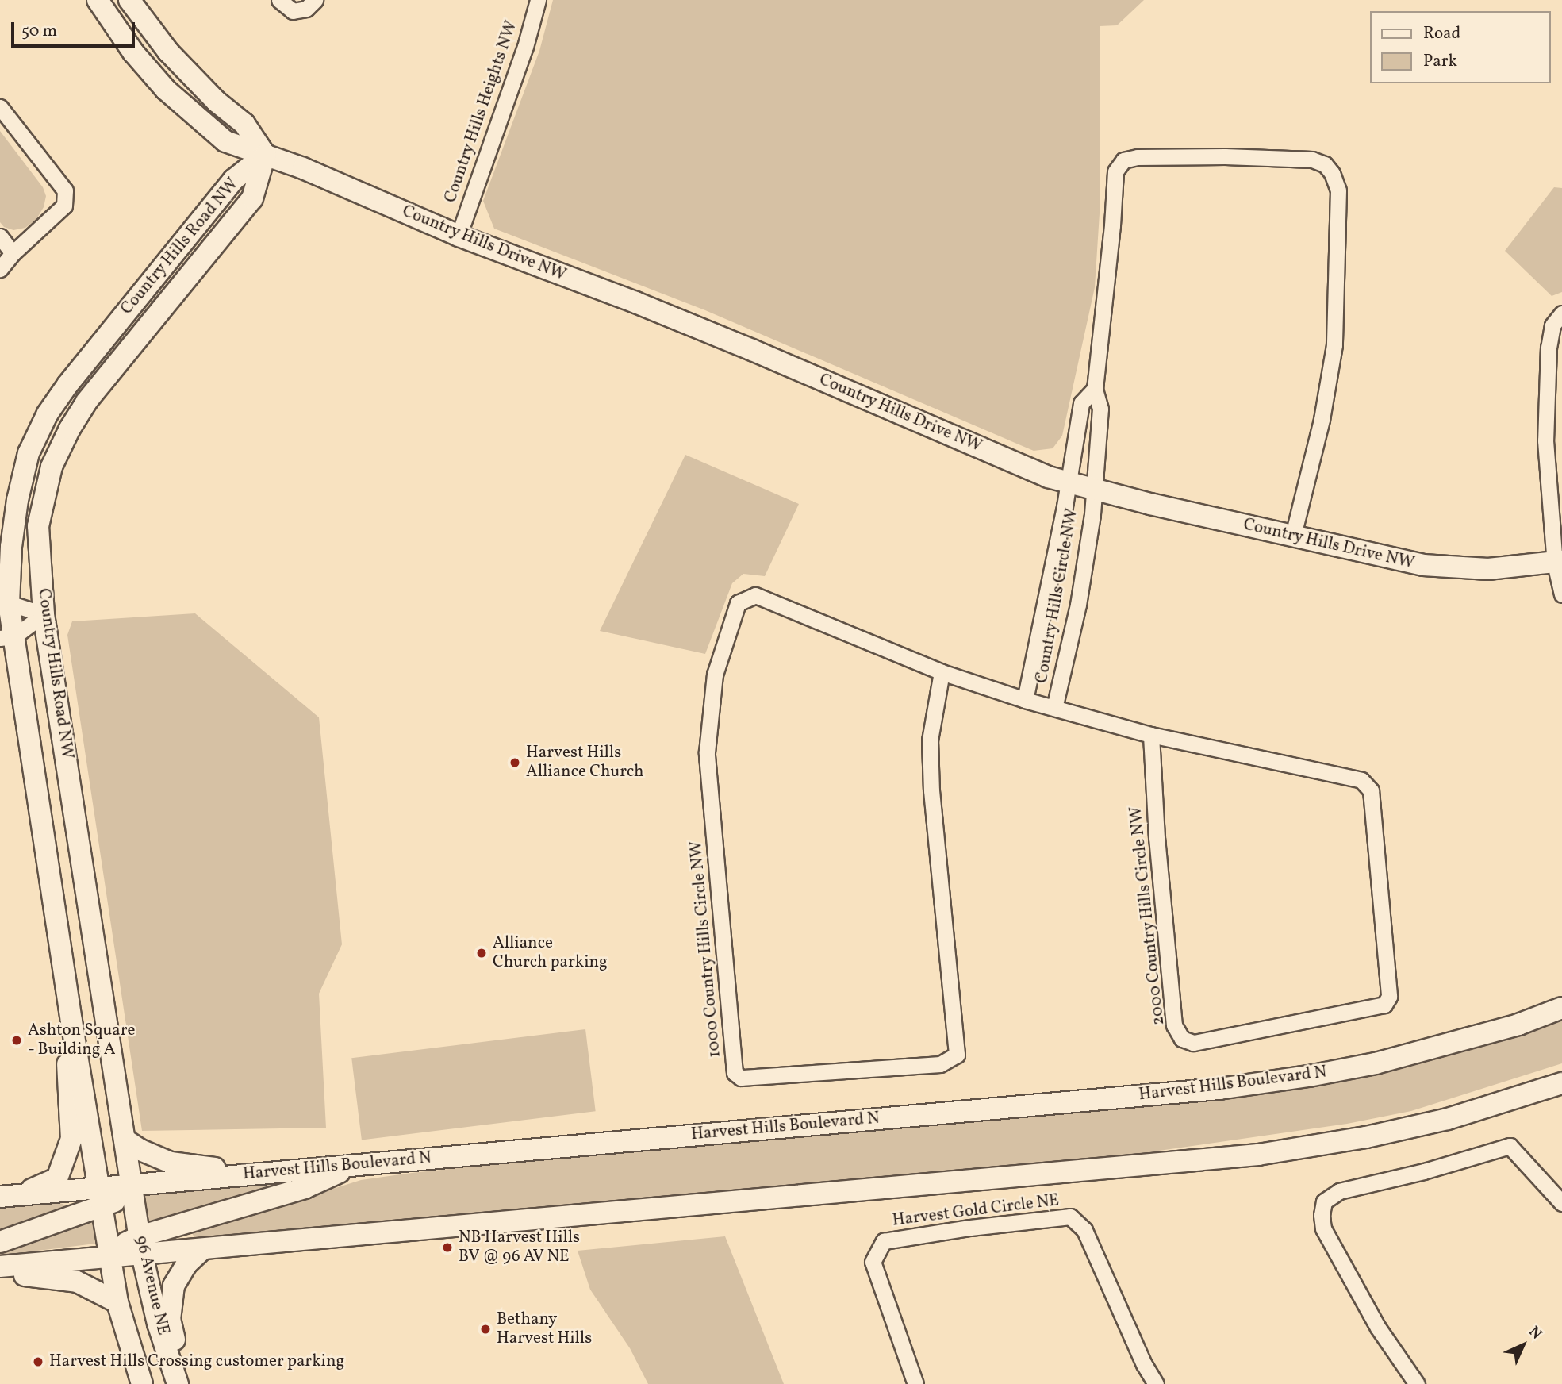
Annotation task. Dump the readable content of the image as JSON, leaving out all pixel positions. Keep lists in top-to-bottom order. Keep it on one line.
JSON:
{"streets":{"main road":["Country Hills Drive NW","Country Hills Road NW","Harvest Hills Boulevard N","96 Avenue NE"],"street":["Country Hills Heights NW","Country Hills Circle NW","2000 Country Hills Circle NW","1000 Country Hills Circle NW","Harvest Gold Circle NE"]},"crossings":[["Country Hills Heights NW","Country Hills Drive NW"],["Country Hills Drive NW","Country Hills Road NW"],["Country Hills Drive NW","Country Hills Circle NW"],["Country Hills Road NW","Harvest Hills Boulevard N"],["Country Hills Road NW","96 Avenue NE"],["Country Hills Circle NW","2000 Country Hills Circle NW"],["Country Hills Circle NW","1000 Country Hills Circle NW"],["2000 Country Hills Circle NW","1000 Country Hills Circle NW"],["Harvest Hills Boulevard N","96 Avenue NE"]],"places":["Harvest Hills Alliance Church","Alliance Church parking","Ashton Square - Building A","NB Harvest Hills BV @ 96 AV NE","Bethany Harvest Hills","Harvest Hills Crossing customer parking"],"legend":["Road","Park"],"scale_bar":"50 m","north":"top right"}
